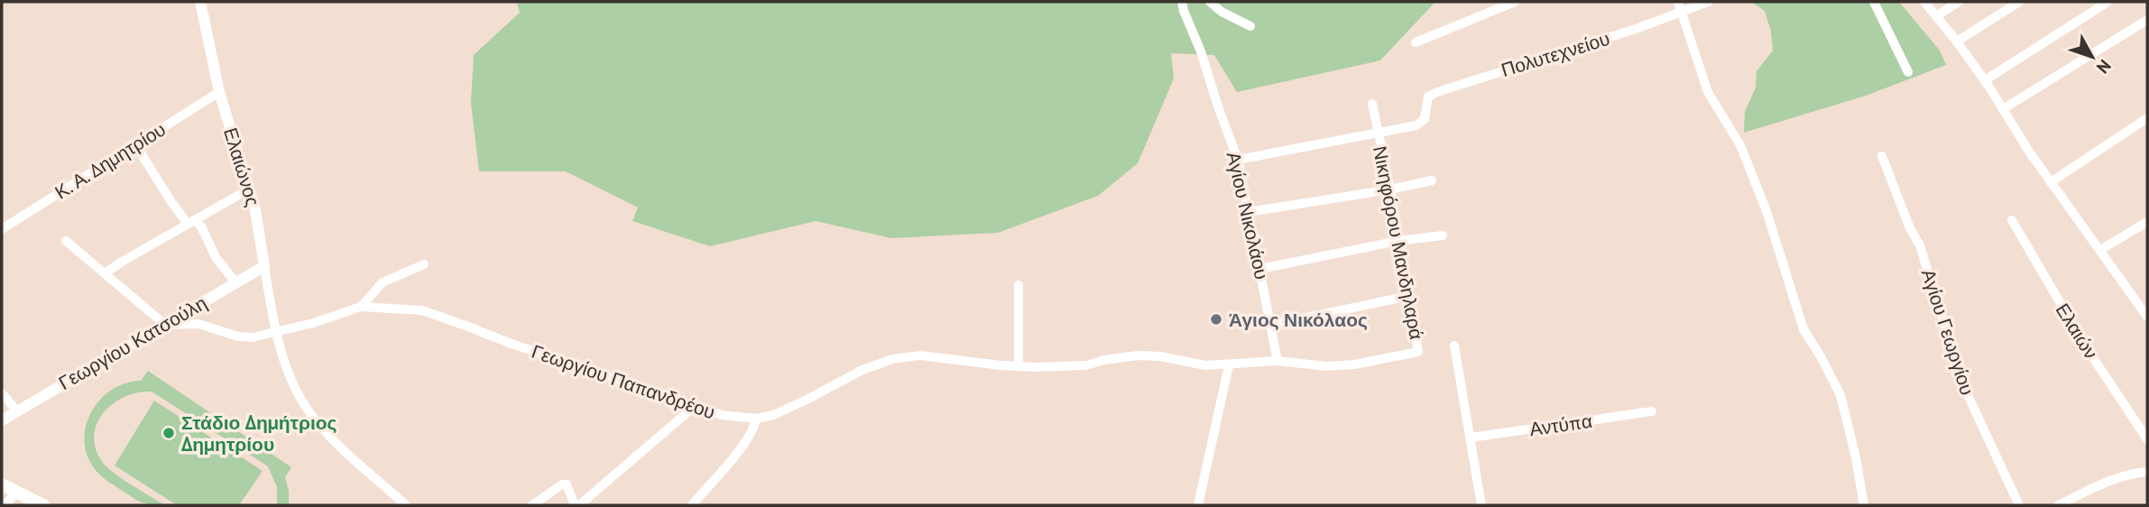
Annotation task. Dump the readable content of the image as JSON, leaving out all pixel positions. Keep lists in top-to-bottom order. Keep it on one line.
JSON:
{"streets":{"street":["Πολυτεχνείου","Κ. Α. Δημητρίου","Ελαιώνος","Αγίου Νικολάου","Νικηφόρου Μανδηλαρά","Ελαιών","Αγίου Γεωργίου","Γεωργίου Κατσούλη","Γεωργίου Παπανδρέου","Αντύπα"]},"crossings":[["Πολυτεχνείου","Νικηφόρου Μανδηλαρά"],["Κ. Α. Δημητρίου","Ελαιώνος"],["Ελαιώνος","Γεωργίου Κατσούλη"],["Ελαιώνος","Γεωργίου Παπανδρέου"],["Αγίου Νικολάου","Γεωργίου Παπανδρέου"],["Νικηφόρου Μανδηλαρά","Γεωργίου Παπανδρέου"],["Γεωργίου Κατσούλη","Γεωργίου Παπανδρέου"]],"places":["Άγιος Νικόλαος","Στάδιο Δημήτριος Δημητρίου"],"north":"bottom right"}
